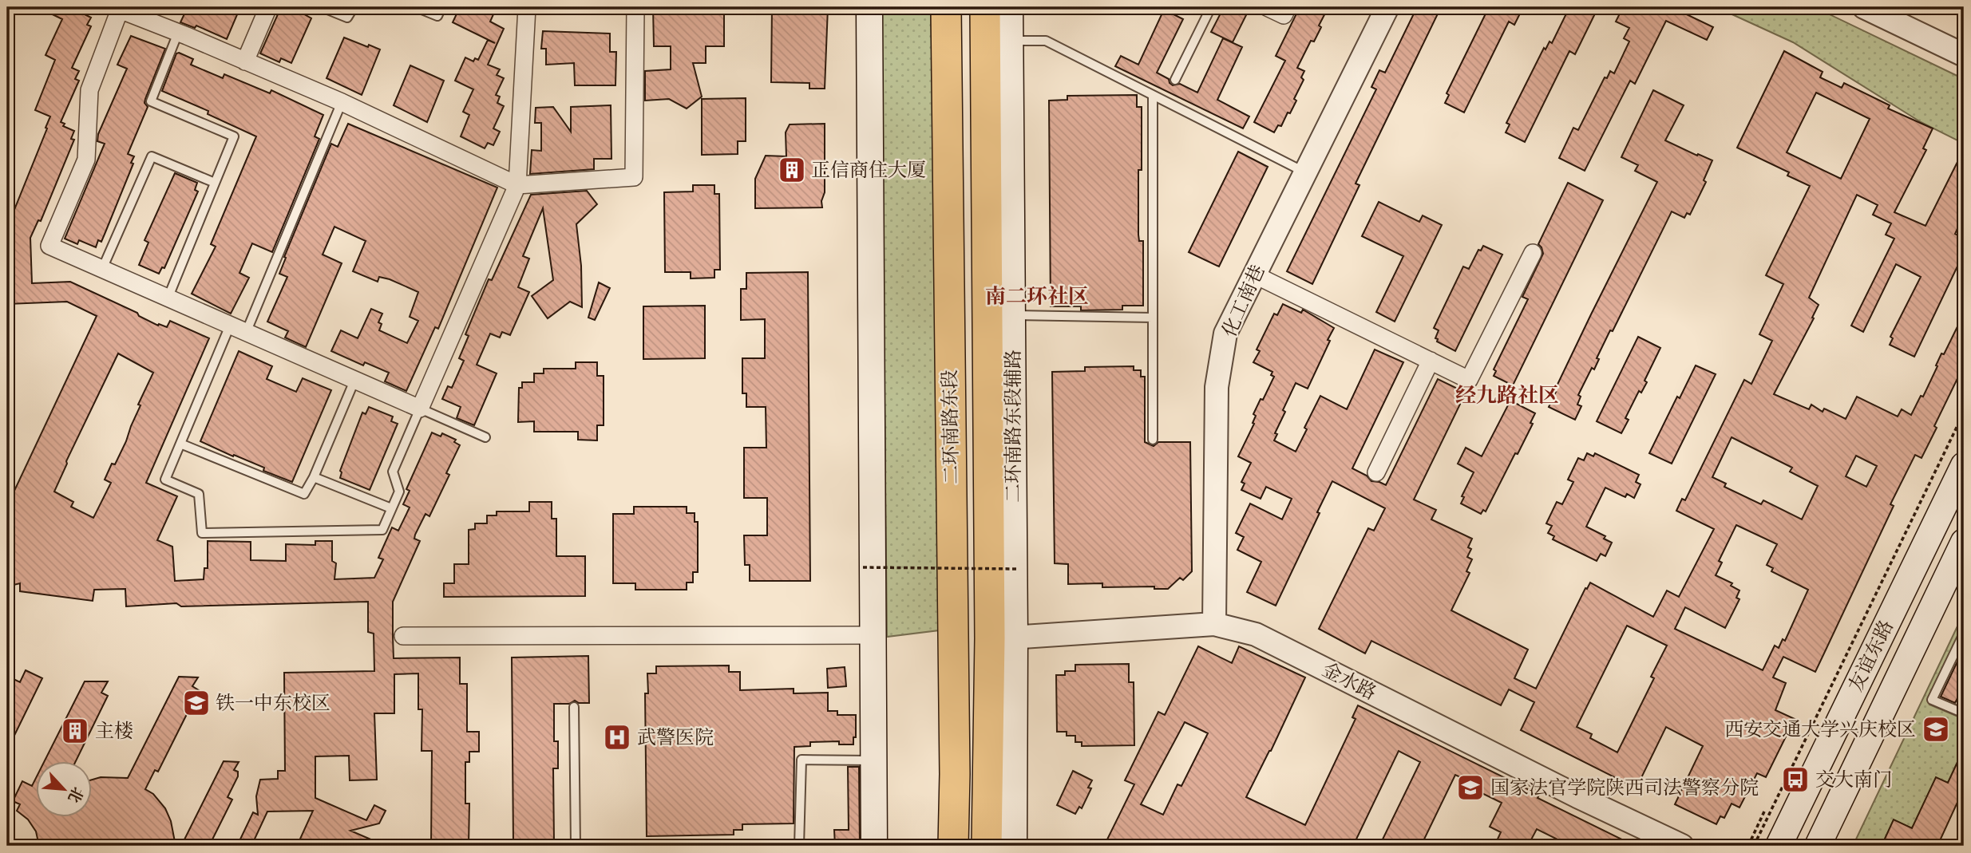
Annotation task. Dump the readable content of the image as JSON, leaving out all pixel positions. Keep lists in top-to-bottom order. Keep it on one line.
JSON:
{"streets":{"highway":["二环南路东段"],"main road":["二环南路东段辅路","友谊东路"],"street":["化工南巷","金水路"]},"crossings":[["化工南巷","金水路"],["二环南路东段辅路","二环南路东段"],["二环南路东段辅路","金水路"],["二环南路东段","金水路"]],"districts":["南二环社区","经九路社区"],"places":{"building":["正信商住大厦","主楼"],"school or university":["铁一中东校区","西安交通大学兴庆校区","国家法官学院陕西司法警察分院"],"hospital":["武警医院"],"bus stop":["交大南门"]},"north":"bottom right"}
